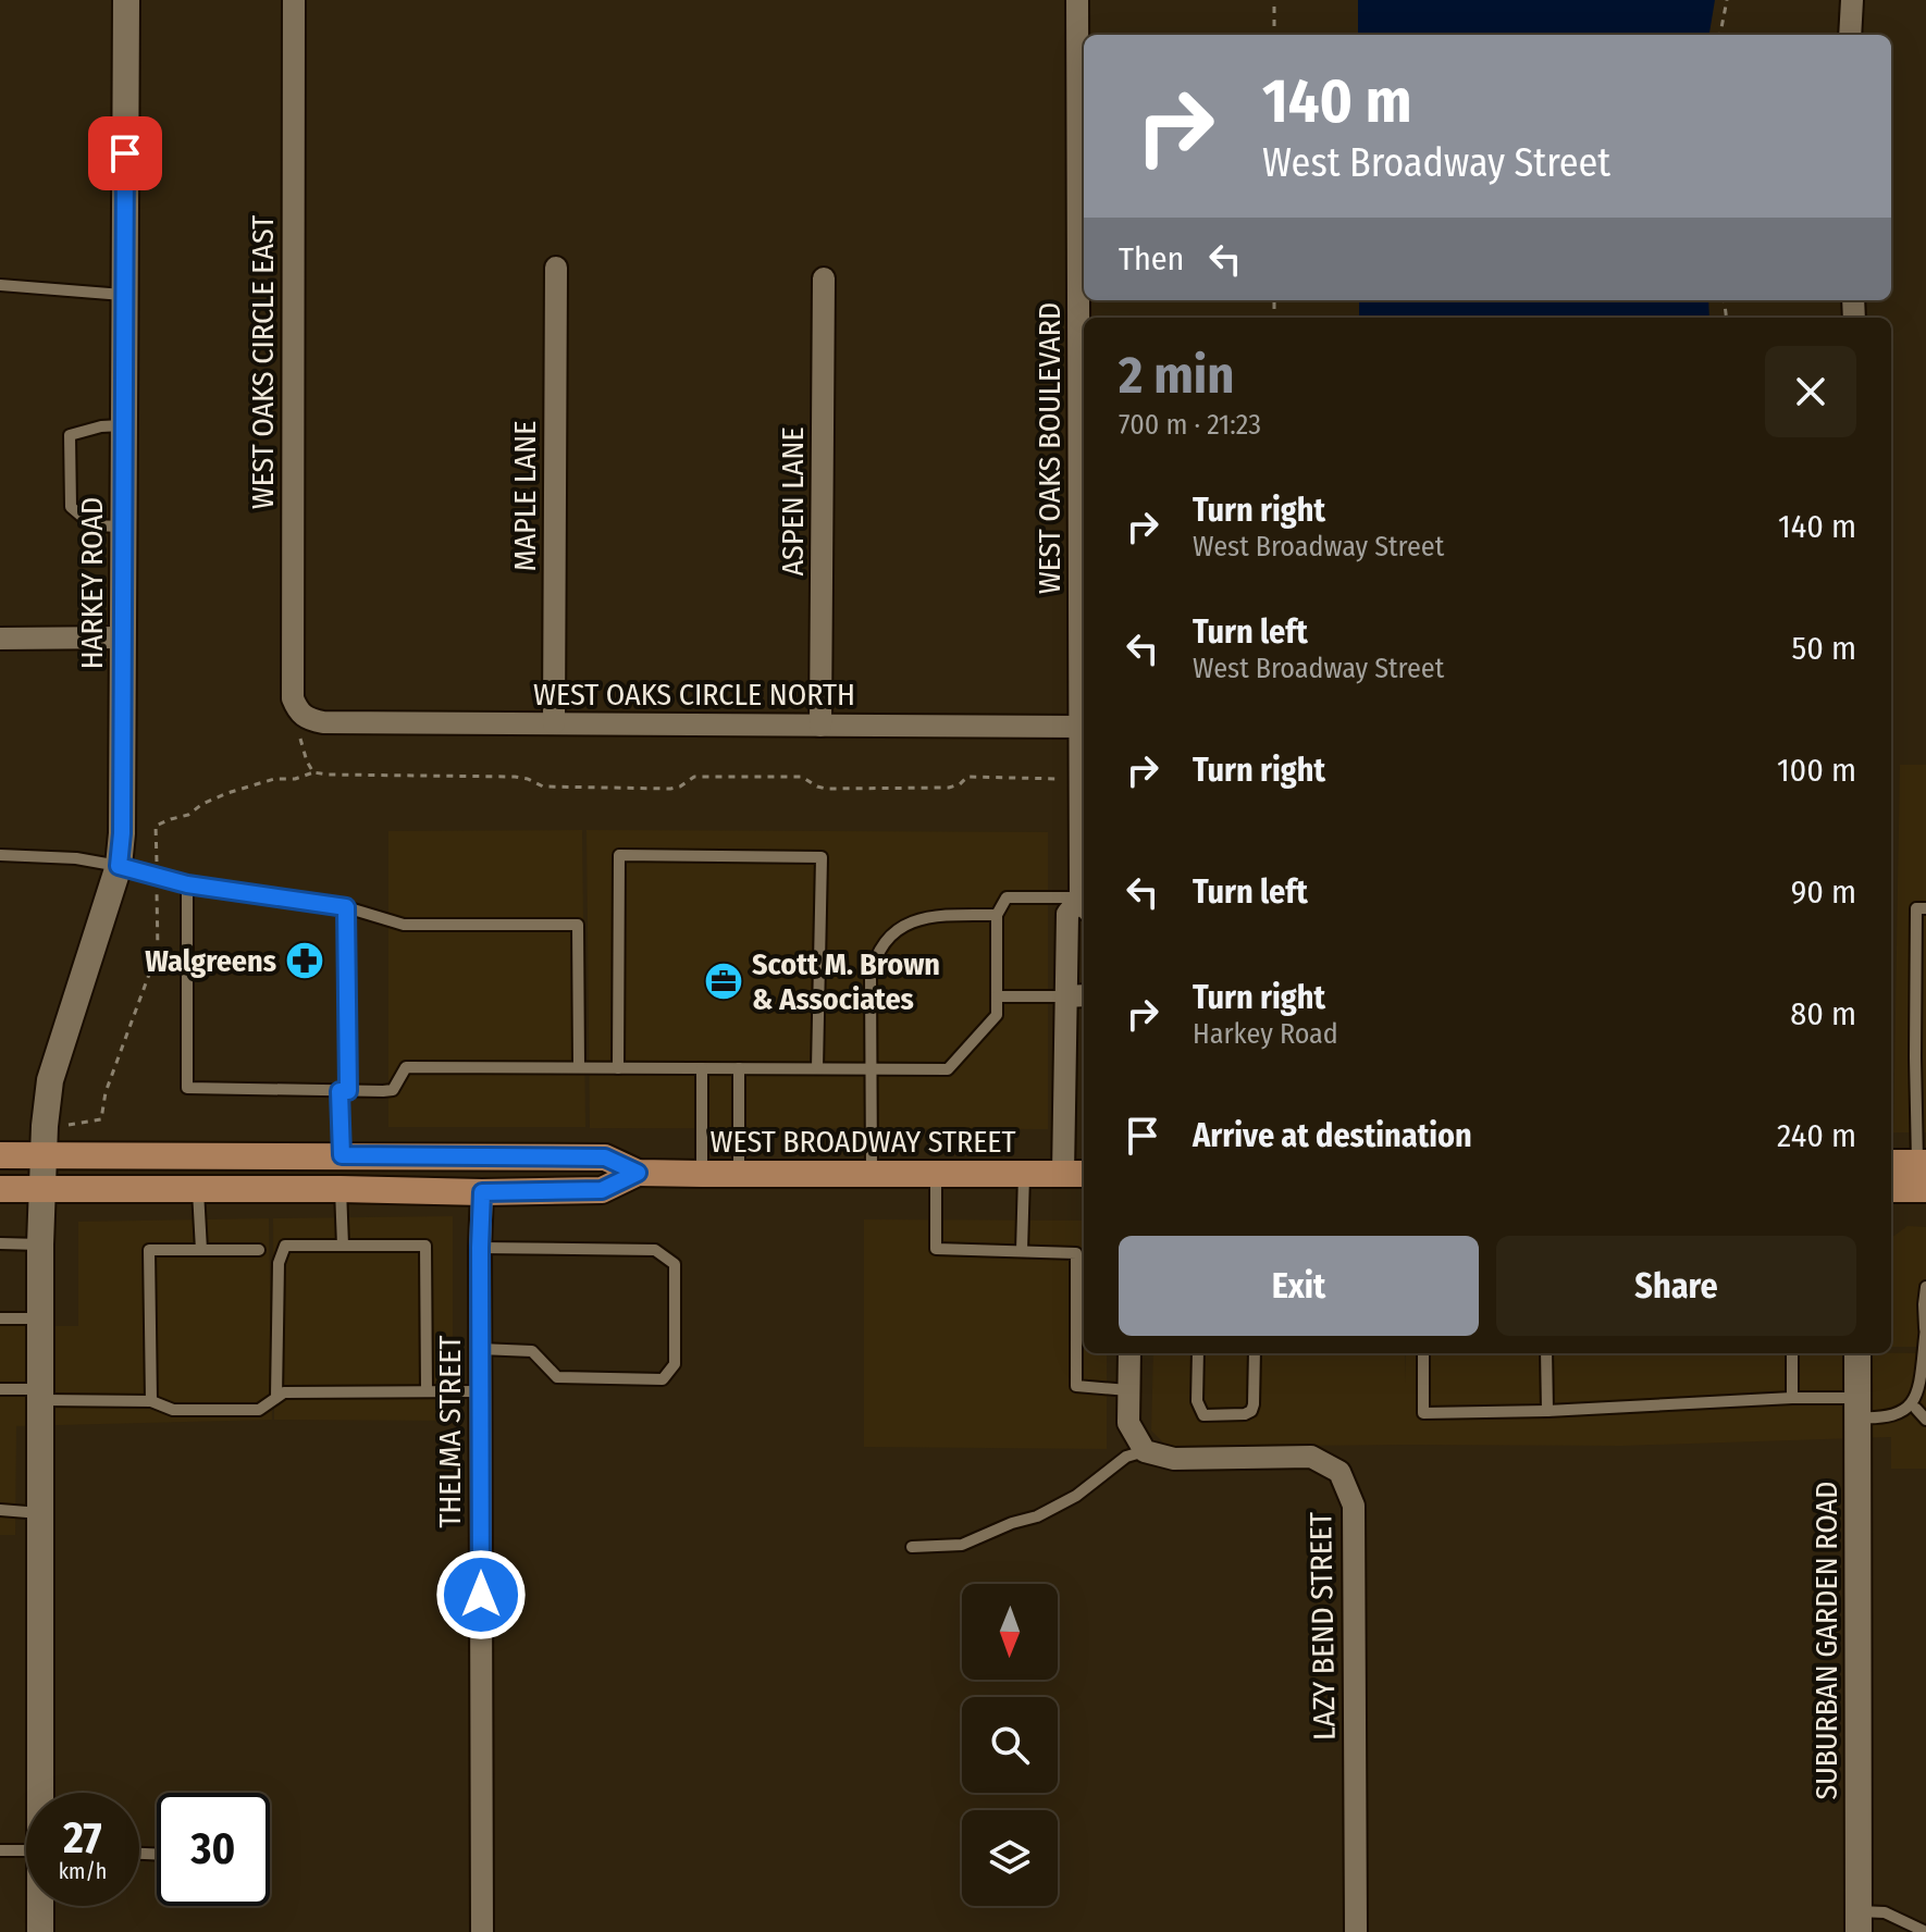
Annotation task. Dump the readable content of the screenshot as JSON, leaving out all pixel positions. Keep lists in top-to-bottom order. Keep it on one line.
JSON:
{"streets":{"main road":["WEST BROADWAY STREET"],"street":["WEST OAKS CIRCLE EAST","WEST OAKS BOULEVARD","MAPLE LANE","ASPEN LANE","HARKEY ROAD","WEST OAKS CIRCLE NORTH","THELMA STREET","LAZY BEND STREET","SUBURBAN GARDEN ROAD"]},"crossings":[["WEST OAKS CIRCLE EAST","WEST OAKS CIRCLE NORTH"],["WEST OAKS BOULEVARD","WEST OAKS CIRCLE NORTH"],["WEST OAKS BOULEVARD","WEST BROADWAY STREET"],["MAPLE LANE","WEST OAKS CIRCLE NORTH"],["ASPEN LANE","WEST OAKS CIRCLE NORTH"],["HARKEY ROAD","WEST BROADWAY STREET"],["WEST BROADWAY STREET","THELMA STREET"]],"places":{"pharmacy":["Walgreens"],"office":["Scott M. Brown & Associates"]},"north":"bottom","page":{"turn":["140 m","West Broadway Street"],"then":"Then","heading":["2 min","700 m · 21:23"],"list":[{"name":"Turn right","note":"West Broadway Street","value":"140 m"},{"name":"Turn left","note":"West Broadway Street","value":"50 m"},{"name":"Turn right","value":"100 m"},{"name":"Turn left","value":"90 m"},{"name":"Turn right","note":"Harkey Road","value":"80 m"},{"name":"Arrive at destination","value":"240 m"}],"buttons":["Exit","Share"],"speed":"27 km/h","limit":"30"}}
